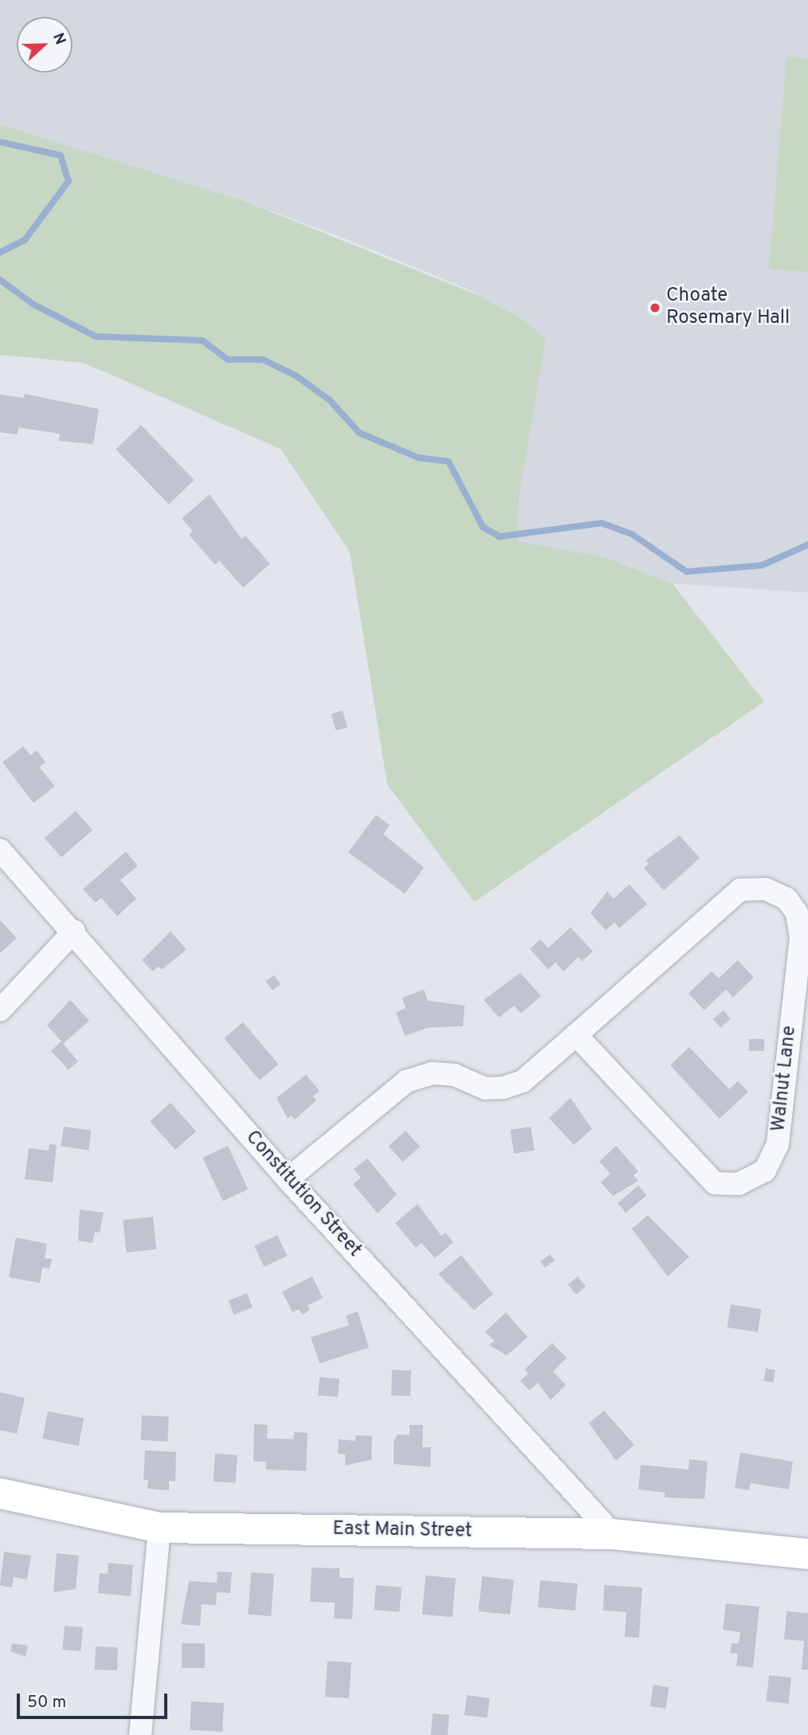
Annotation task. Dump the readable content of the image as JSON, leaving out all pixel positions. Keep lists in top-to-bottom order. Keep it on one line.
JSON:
{"streets":{"main road":["East Main Street"],"street":["Walnut Lane","Constitution Street"]},"crossings":[["Walnut Lane","Constitution Street"],["Constitution Street","East Main Street"]],"places":["Choate Rosemary Hall"],"scale_bar":"50 m","north":"right"}
